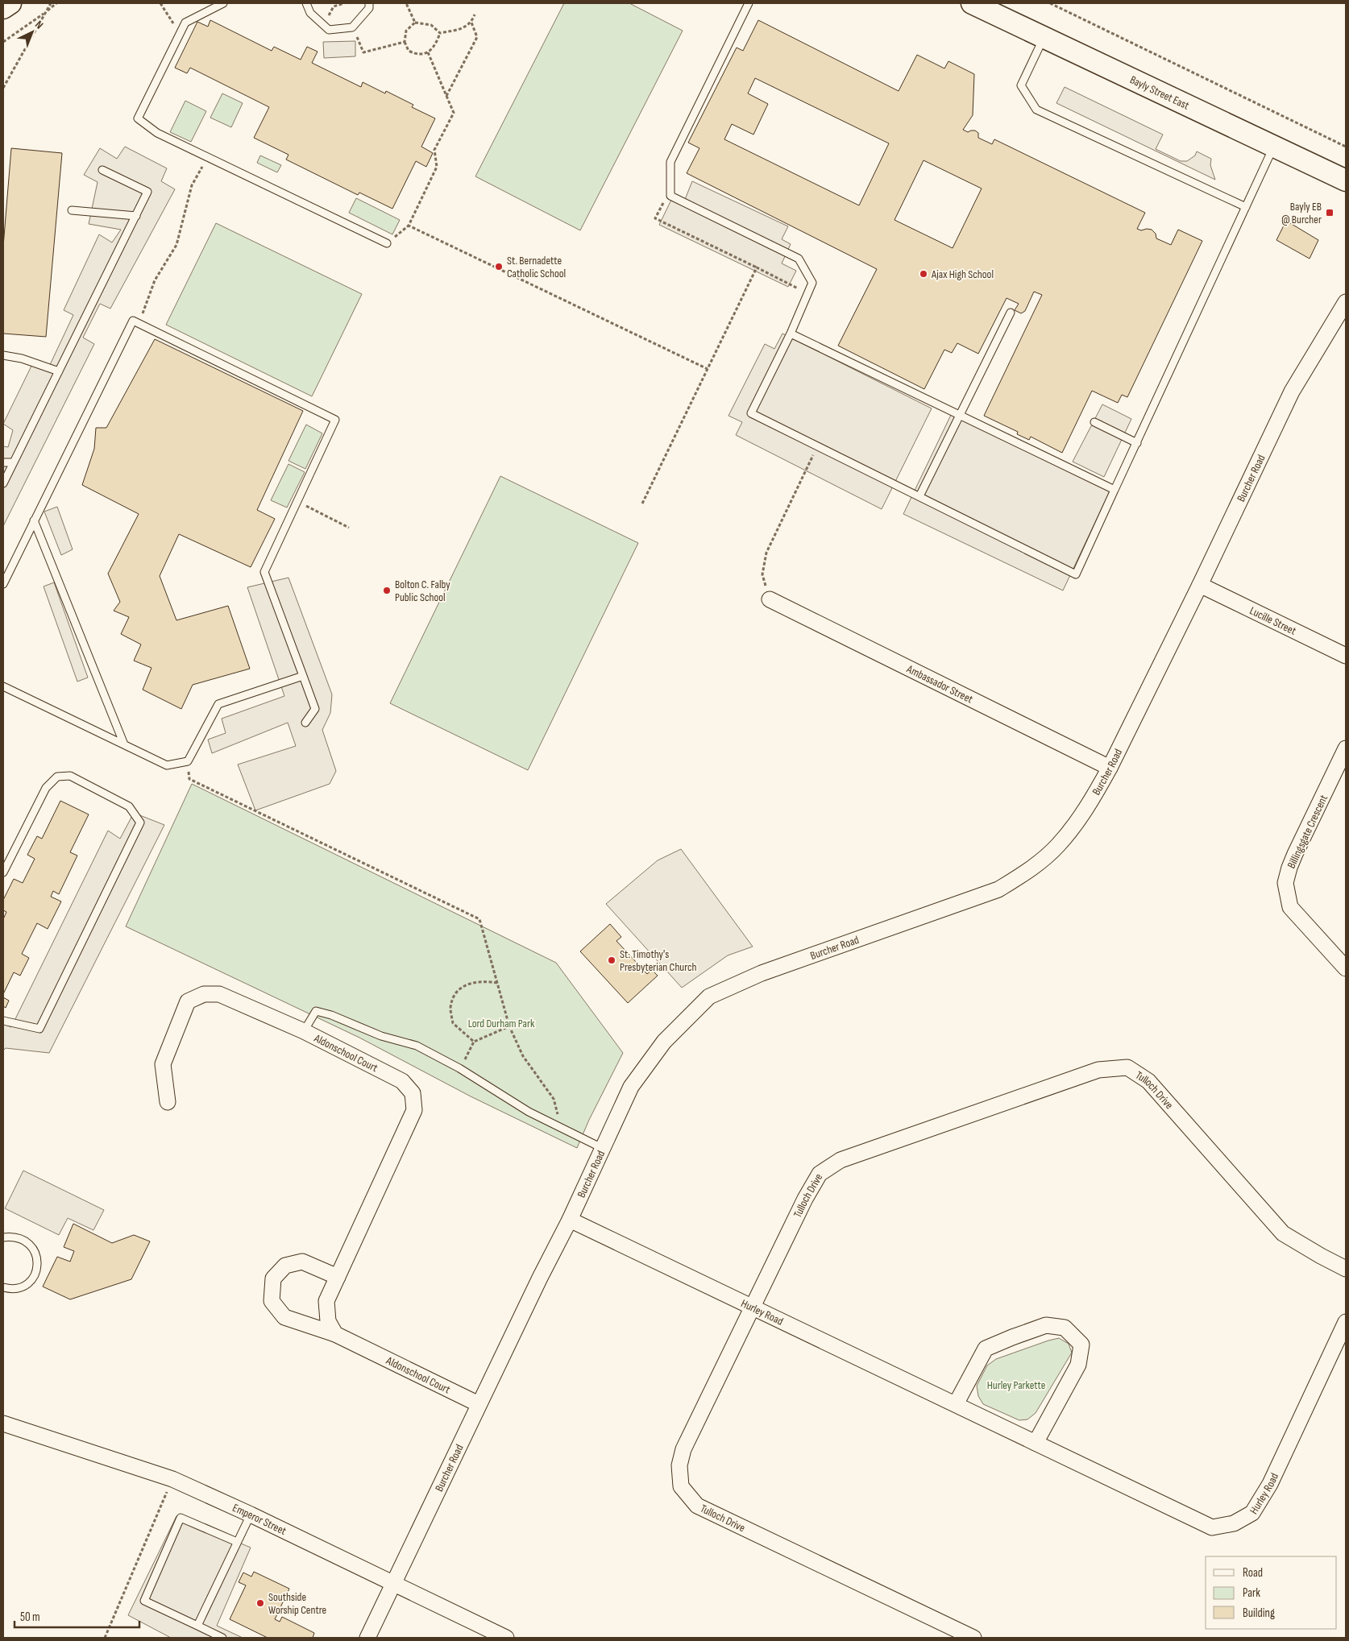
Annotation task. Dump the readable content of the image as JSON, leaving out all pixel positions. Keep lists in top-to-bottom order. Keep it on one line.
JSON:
{"streets":{"main road":["Bayly Street East"],"street":["Burcher Road","Lucille Street","Ambassador Street","Billingsgate Crescent","Aldonschool Court","Tulloch Drive","Hurley Road","Emperor Street"]},"crossings":[["Burcher Road","Lucille Street"],["Burcher Road","Ambassador Street"],["Burcher Road","Aldonschool Court"],["Burcher Road","Hurley Road"],["Burcher Road","Emperor Street"],["Tulloch Drive","Hurley Road"]],"parks":["Lord Durham Park","Hurley Parkette"],"places":{"transit":["Bayly EB @ Burcher"],"other":["St. Bernadette Catholic School","Ajax High School","Bolton C. Falby Public School","St. Timothy's Presbyterian Church","Southside Worship Centre"]},"legend":["Road","Park","Building"],"scale_bar":"50 m","north":"top right"}
